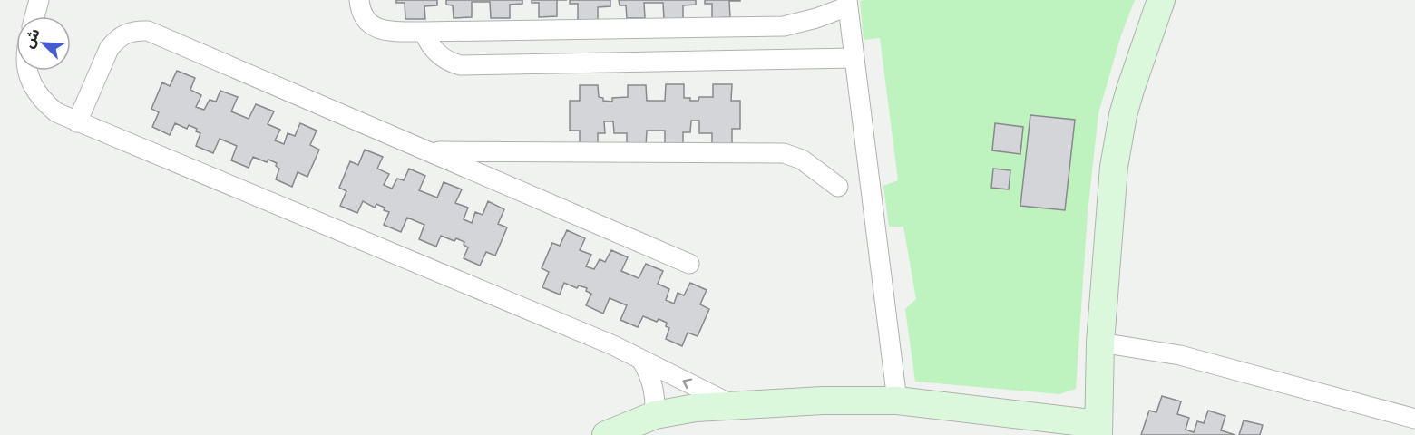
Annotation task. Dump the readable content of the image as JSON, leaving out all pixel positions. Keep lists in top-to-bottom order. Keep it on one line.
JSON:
{"north":"top left"}
